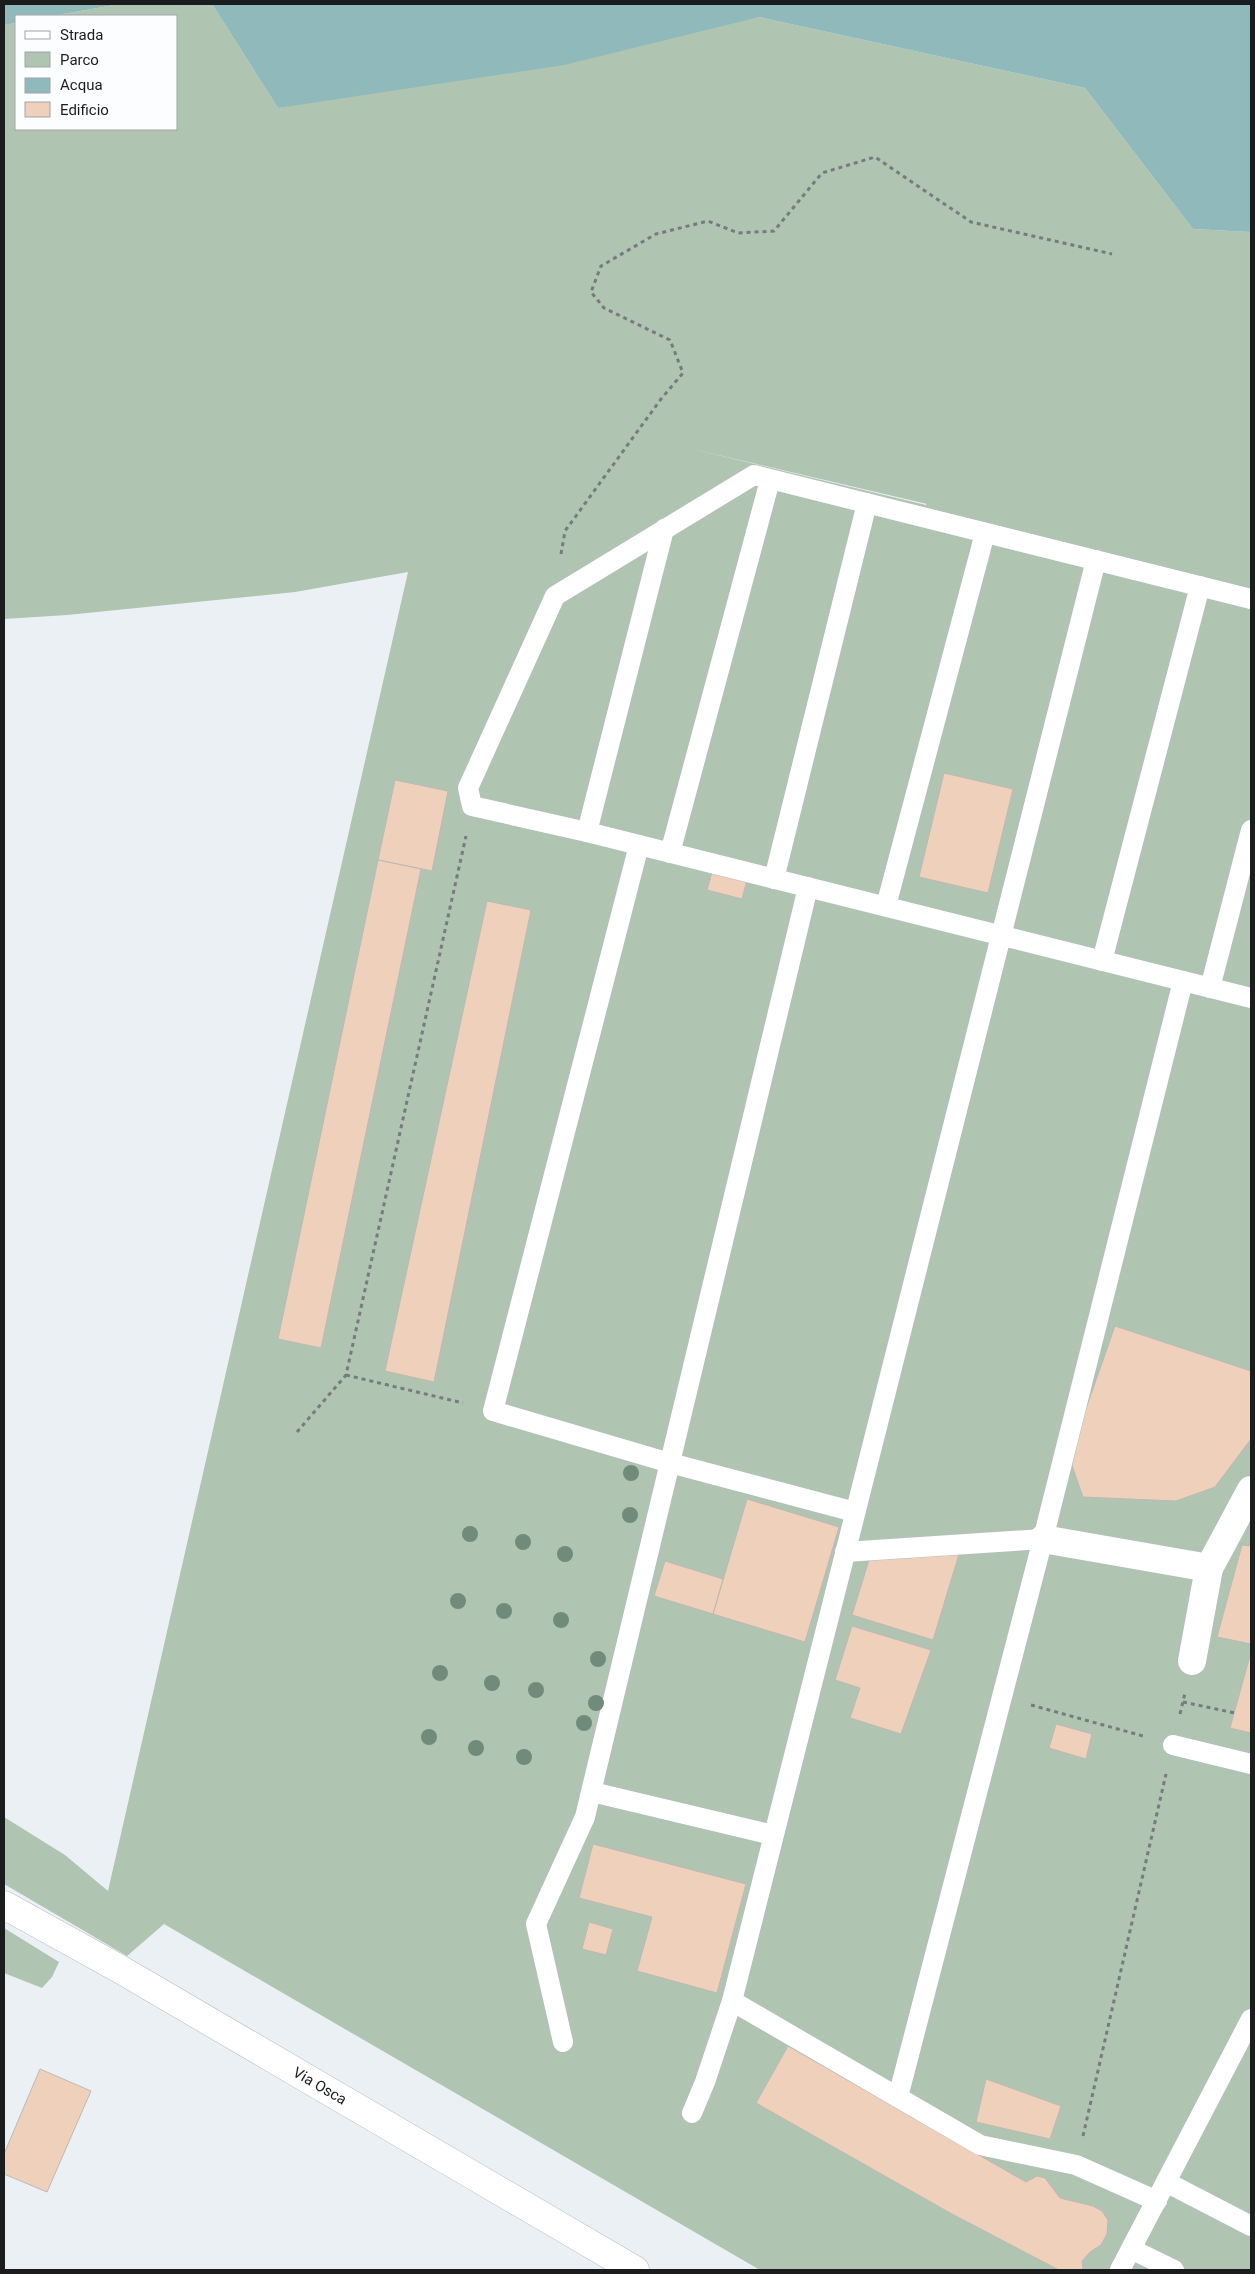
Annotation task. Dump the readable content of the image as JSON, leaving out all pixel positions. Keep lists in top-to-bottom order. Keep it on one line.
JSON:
{"streets":{"street":["Via Osca"]},"legend":["Strada","Parco","Acqua","Edificio"]}
